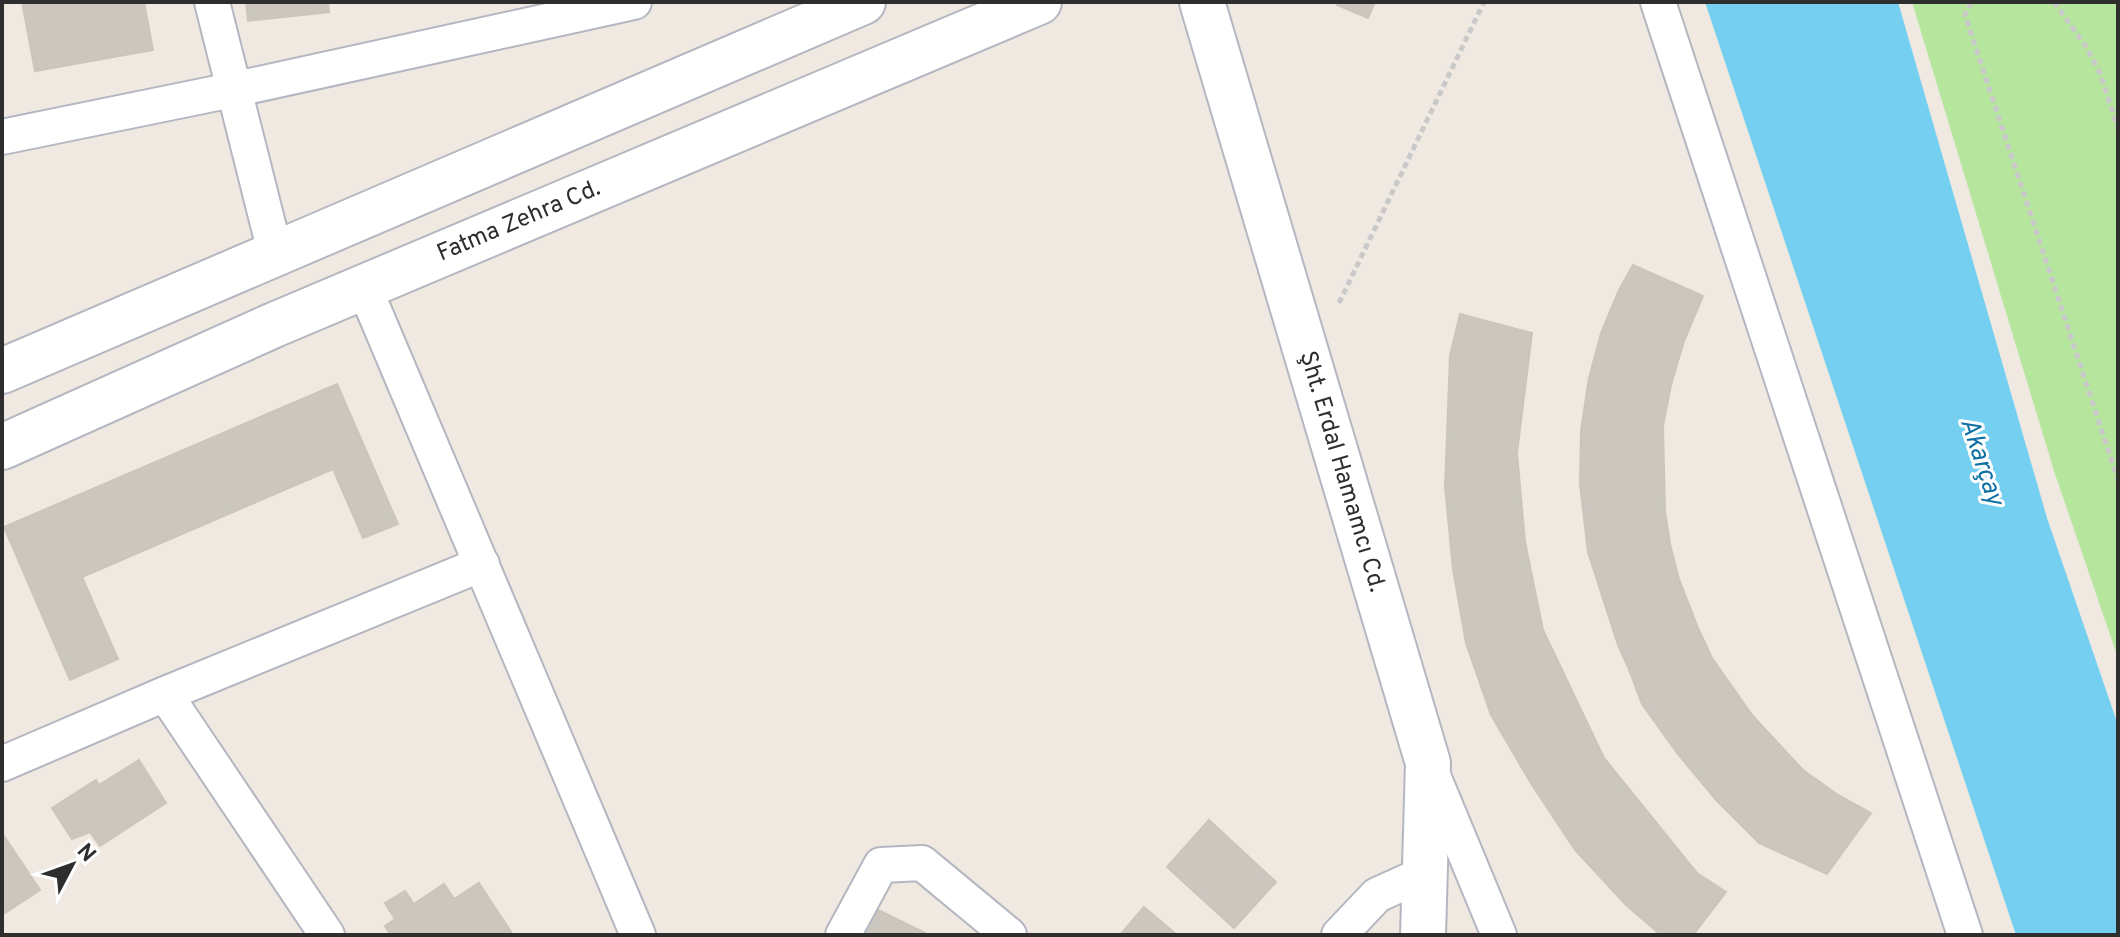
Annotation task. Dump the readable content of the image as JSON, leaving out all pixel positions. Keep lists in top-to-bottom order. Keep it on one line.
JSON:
{"streets":{"main road":["Fatma Zehra Cd.","Şht. Erdal Hamamcı Cd."]},"water":["Akarçay"],"north":"top right"}
